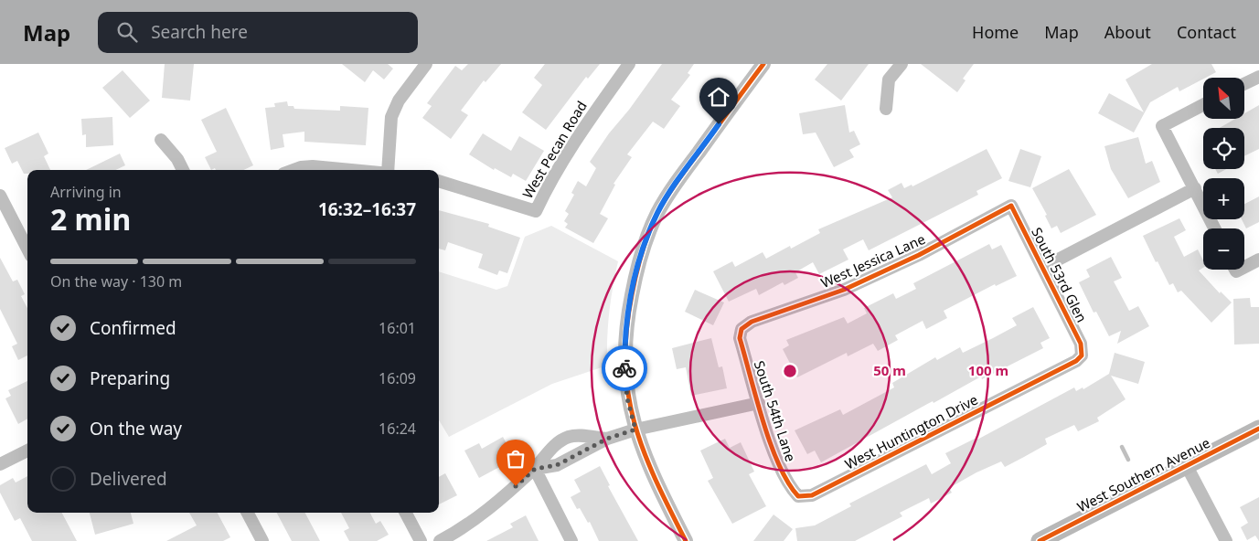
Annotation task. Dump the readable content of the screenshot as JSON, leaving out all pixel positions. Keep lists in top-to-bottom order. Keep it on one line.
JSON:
{"streets":{"main road":["West Southern Avenue"],"street":["West Pecan Road","West Jessica Lane","South 53rd Glen","South 54th Lane","West Huntington Drive"]},"crossings":[["West Jessica Lane","South 53rd Glen"],["West Jessica Lane","South 54th Lane"],["South 53rd Glen","West Huntington Drive"],["South 54th Lane","West Huntington Drive"]],"north":"top left","page":{"header":"Map","search":"Search here","nav":["Home","Map","About","Contact"],"map_buttons":["+","−"],"heading":["2 min","Arriving in","16:32–16:37"],"bar":"On the way · 130 m","list":[["Confirmed","16:01"],["Preparing","16:09"],["On the way","16:24"],"Delivered"]},"rings":["50 m","100 m"]}
